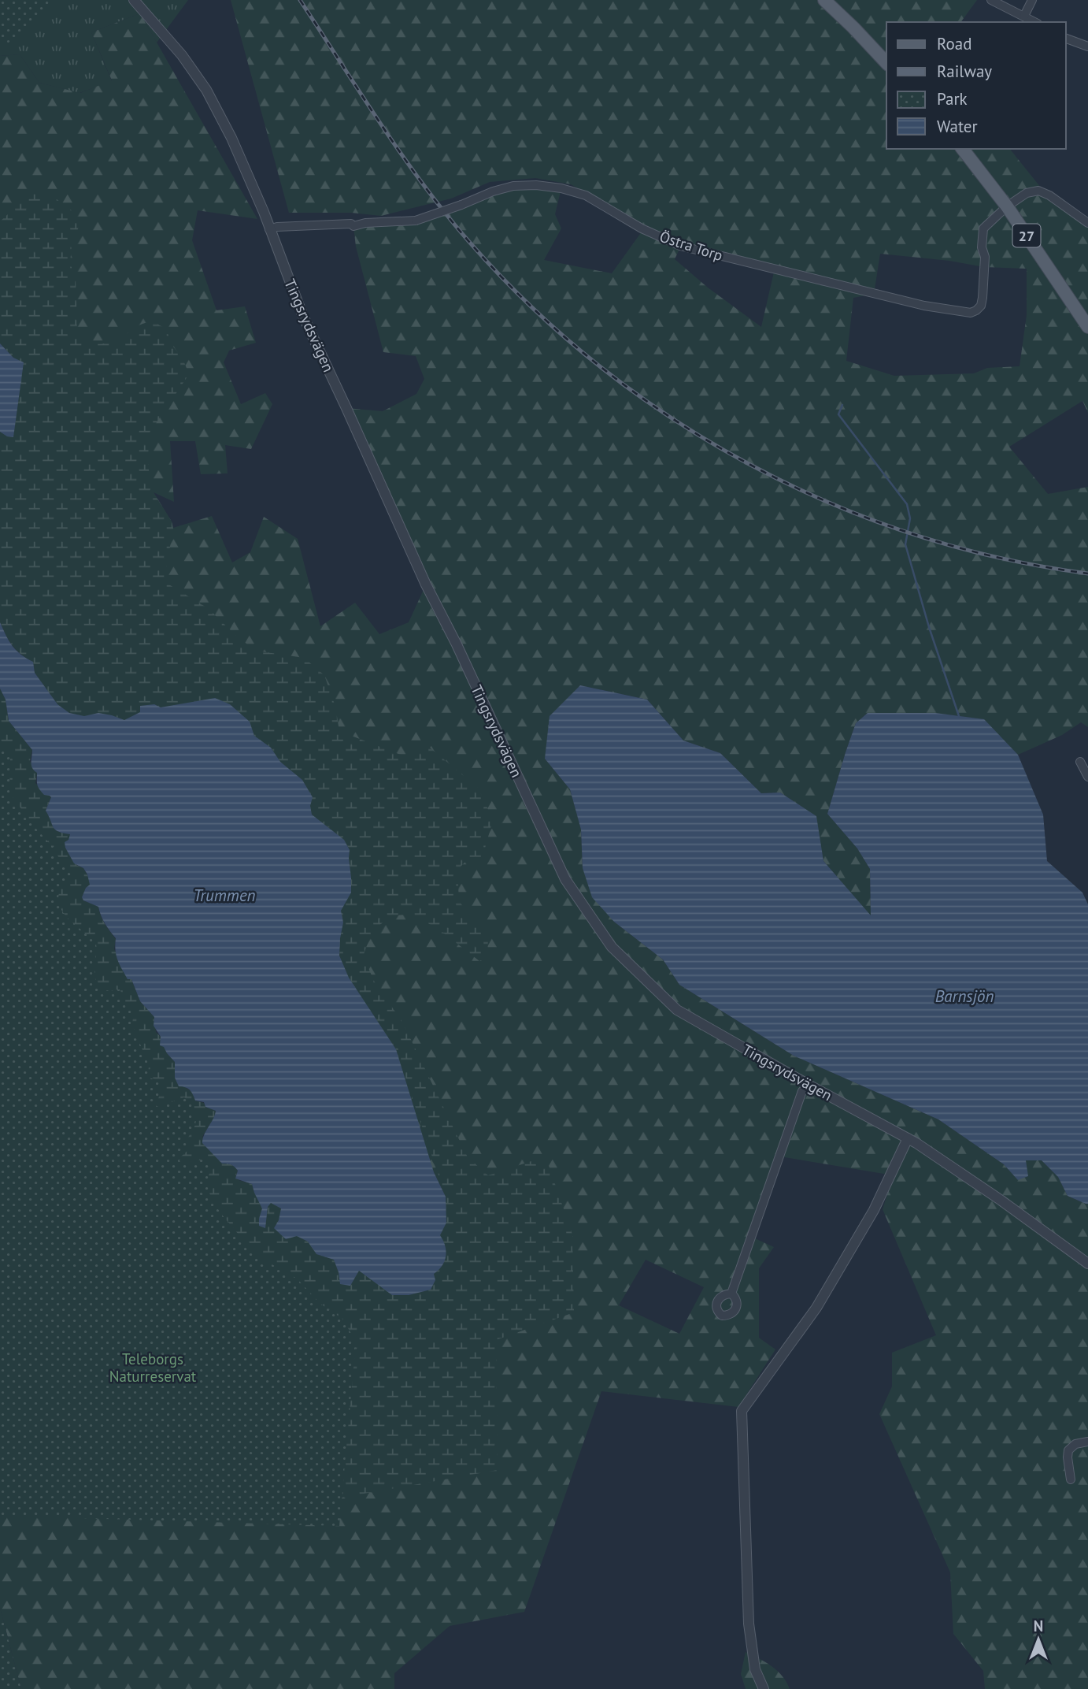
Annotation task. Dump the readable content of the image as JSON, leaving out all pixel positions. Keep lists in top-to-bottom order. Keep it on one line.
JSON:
{"streets":{"main road":["27"],"street":["Östra Torp","Tingsrydsvägen"]},"crossings":[["27","Östra Torp"],["Östra Torp","Tingsrydsvägen"]],"water":["Trummen","Barnsjön"],"parks":["Teleborgs Naturreservat"],"legend":["Road","Railway","Park","Water"],"north":"top"}
